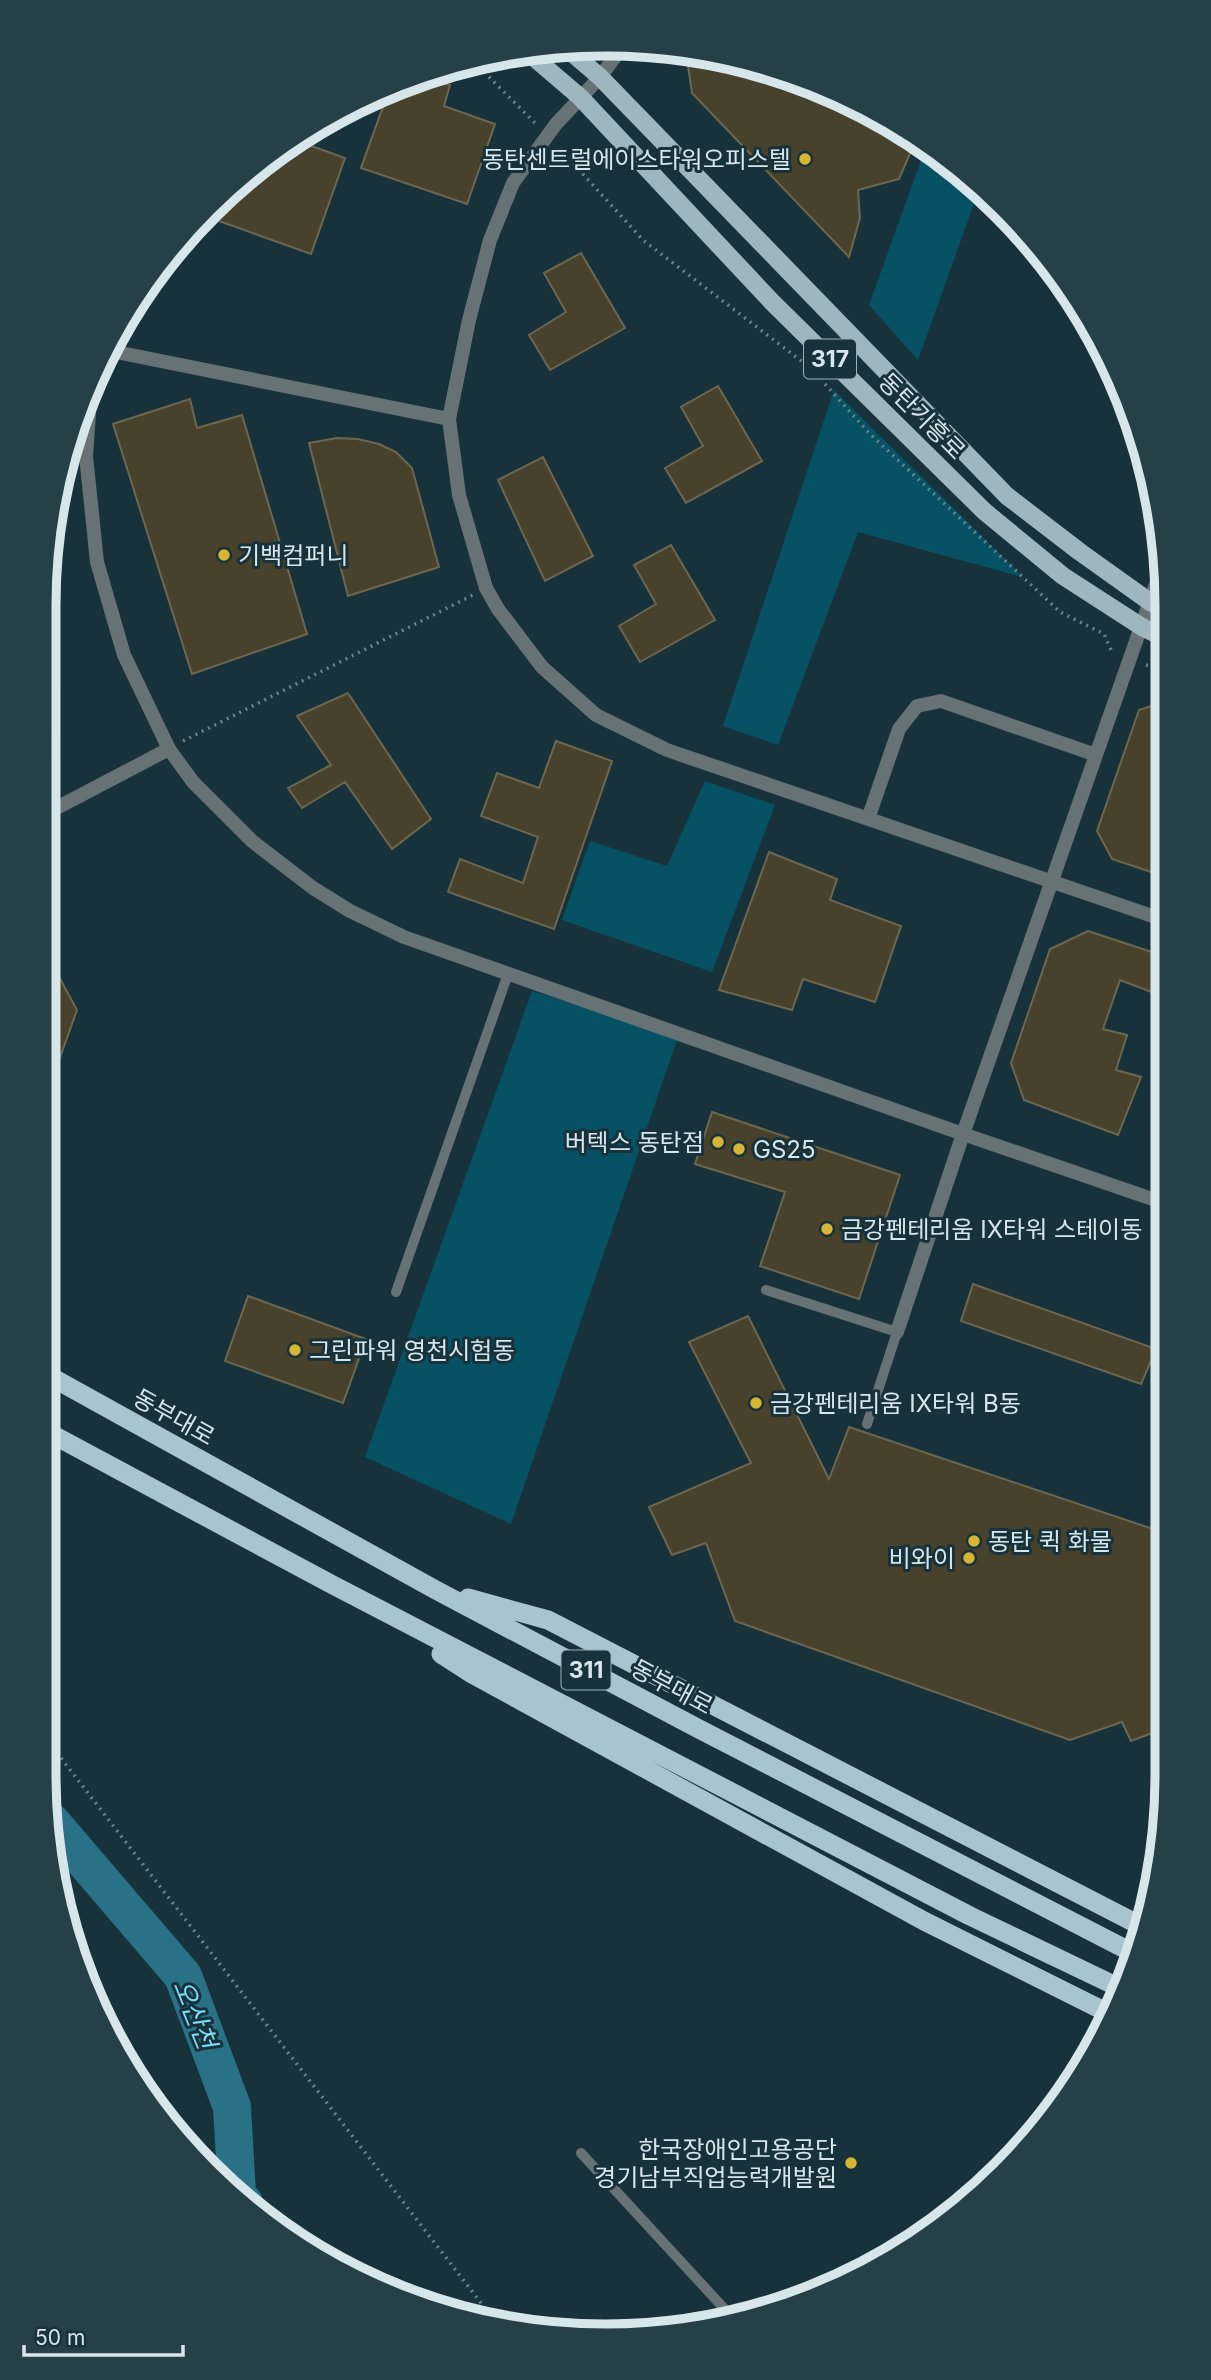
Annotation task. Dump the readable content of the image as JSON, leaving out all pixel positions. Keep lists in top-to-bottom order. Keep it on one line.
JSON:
{"streets":{"highway":["동부대로","311"],"main road":["317","동탄기흥로"]},"water":["오산천"],"places":["동탄센트럴에이스타워오피스텔","기백컴퍼니","버텍스 동탄점","GS25","금강펜테리움 IX타워 스테이동","그린파워 영천시험동","금강펜테리움 IX타워 B동","동탄 퀵 화물","비와이","한국장애인고용공단 경기남부직업능력개발원"],"scale_bar":"50 m"}
